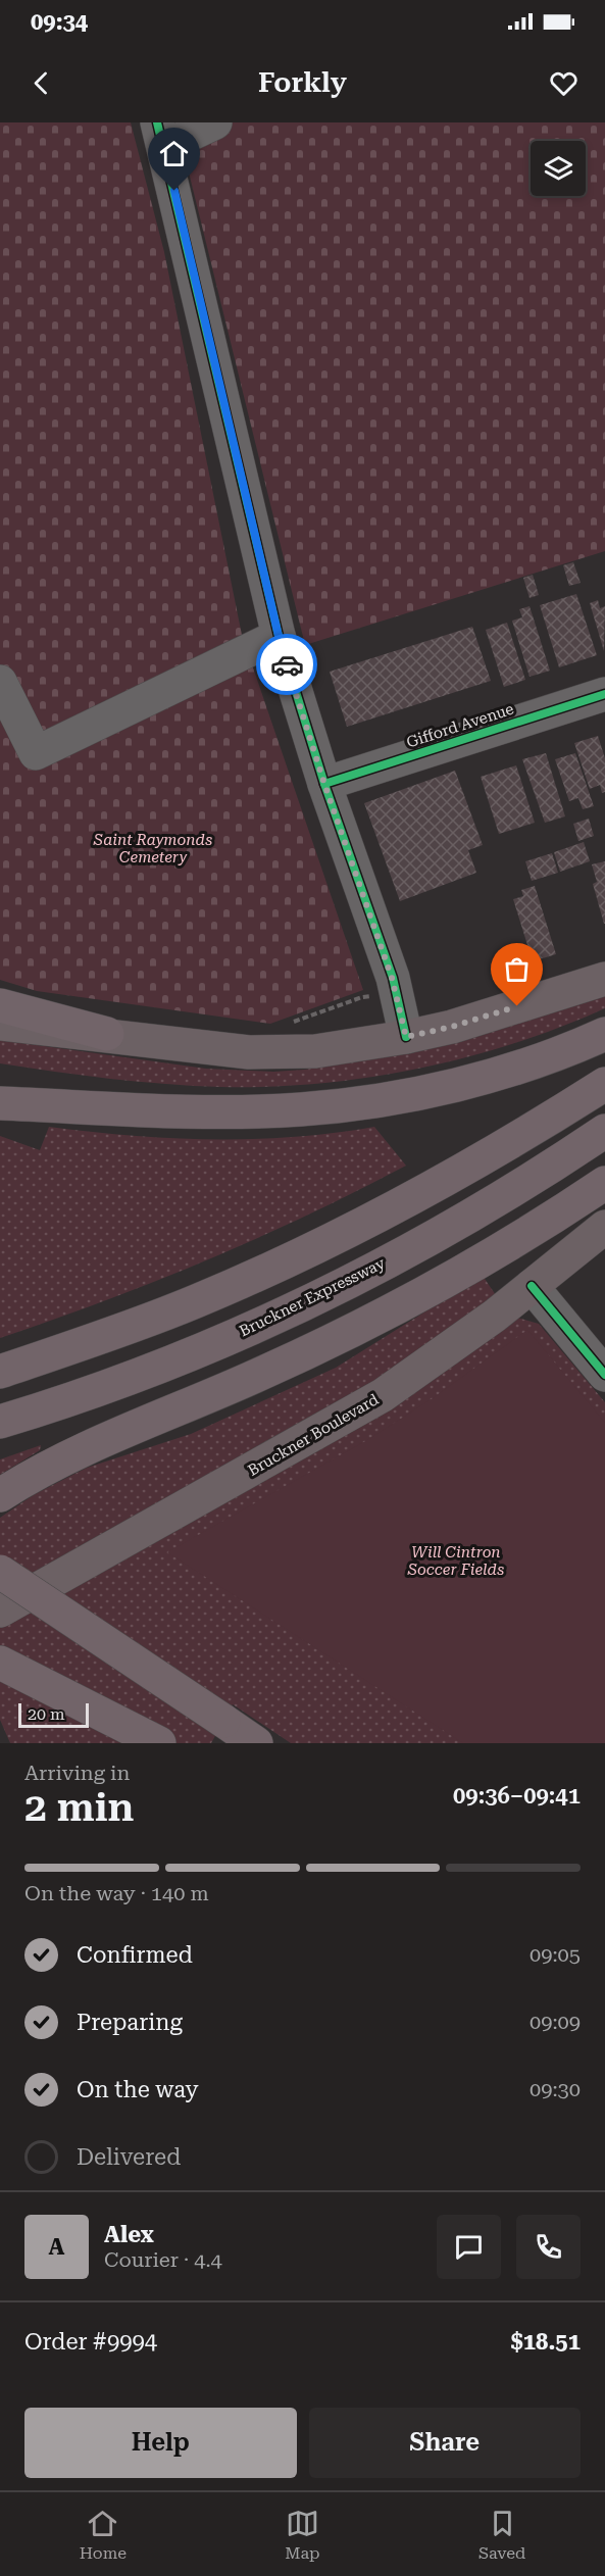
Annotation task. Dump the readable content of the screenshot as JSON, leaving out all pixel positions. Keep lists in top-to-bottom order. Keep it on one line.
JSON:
{"streets":{"highway":["Bruckner Expressway"],"main road":["Bruckner Boulevard"],"street":["Gifford Avenue"]},"parks":["Saint Raymonds Cemetery","Will Cintron Soccer Fields"],"scale_bar":"20 m","page":{"status":"09:34","header":"Forkly","scale":"20 m","heading":["2 min","Arriving in","09:36–09:41"],"panel":["Alex","Courier · 4.4","Order #9994","$18.51"],"bar":"On the way · 140 m","list":[["Confirmed","09:05"],["Preparing","09:09"],["On the way","09:30"],"Delivered"],"round":"A","buttons":["Help","Share"],"tabs":["Home","Map","Saved"]}}
